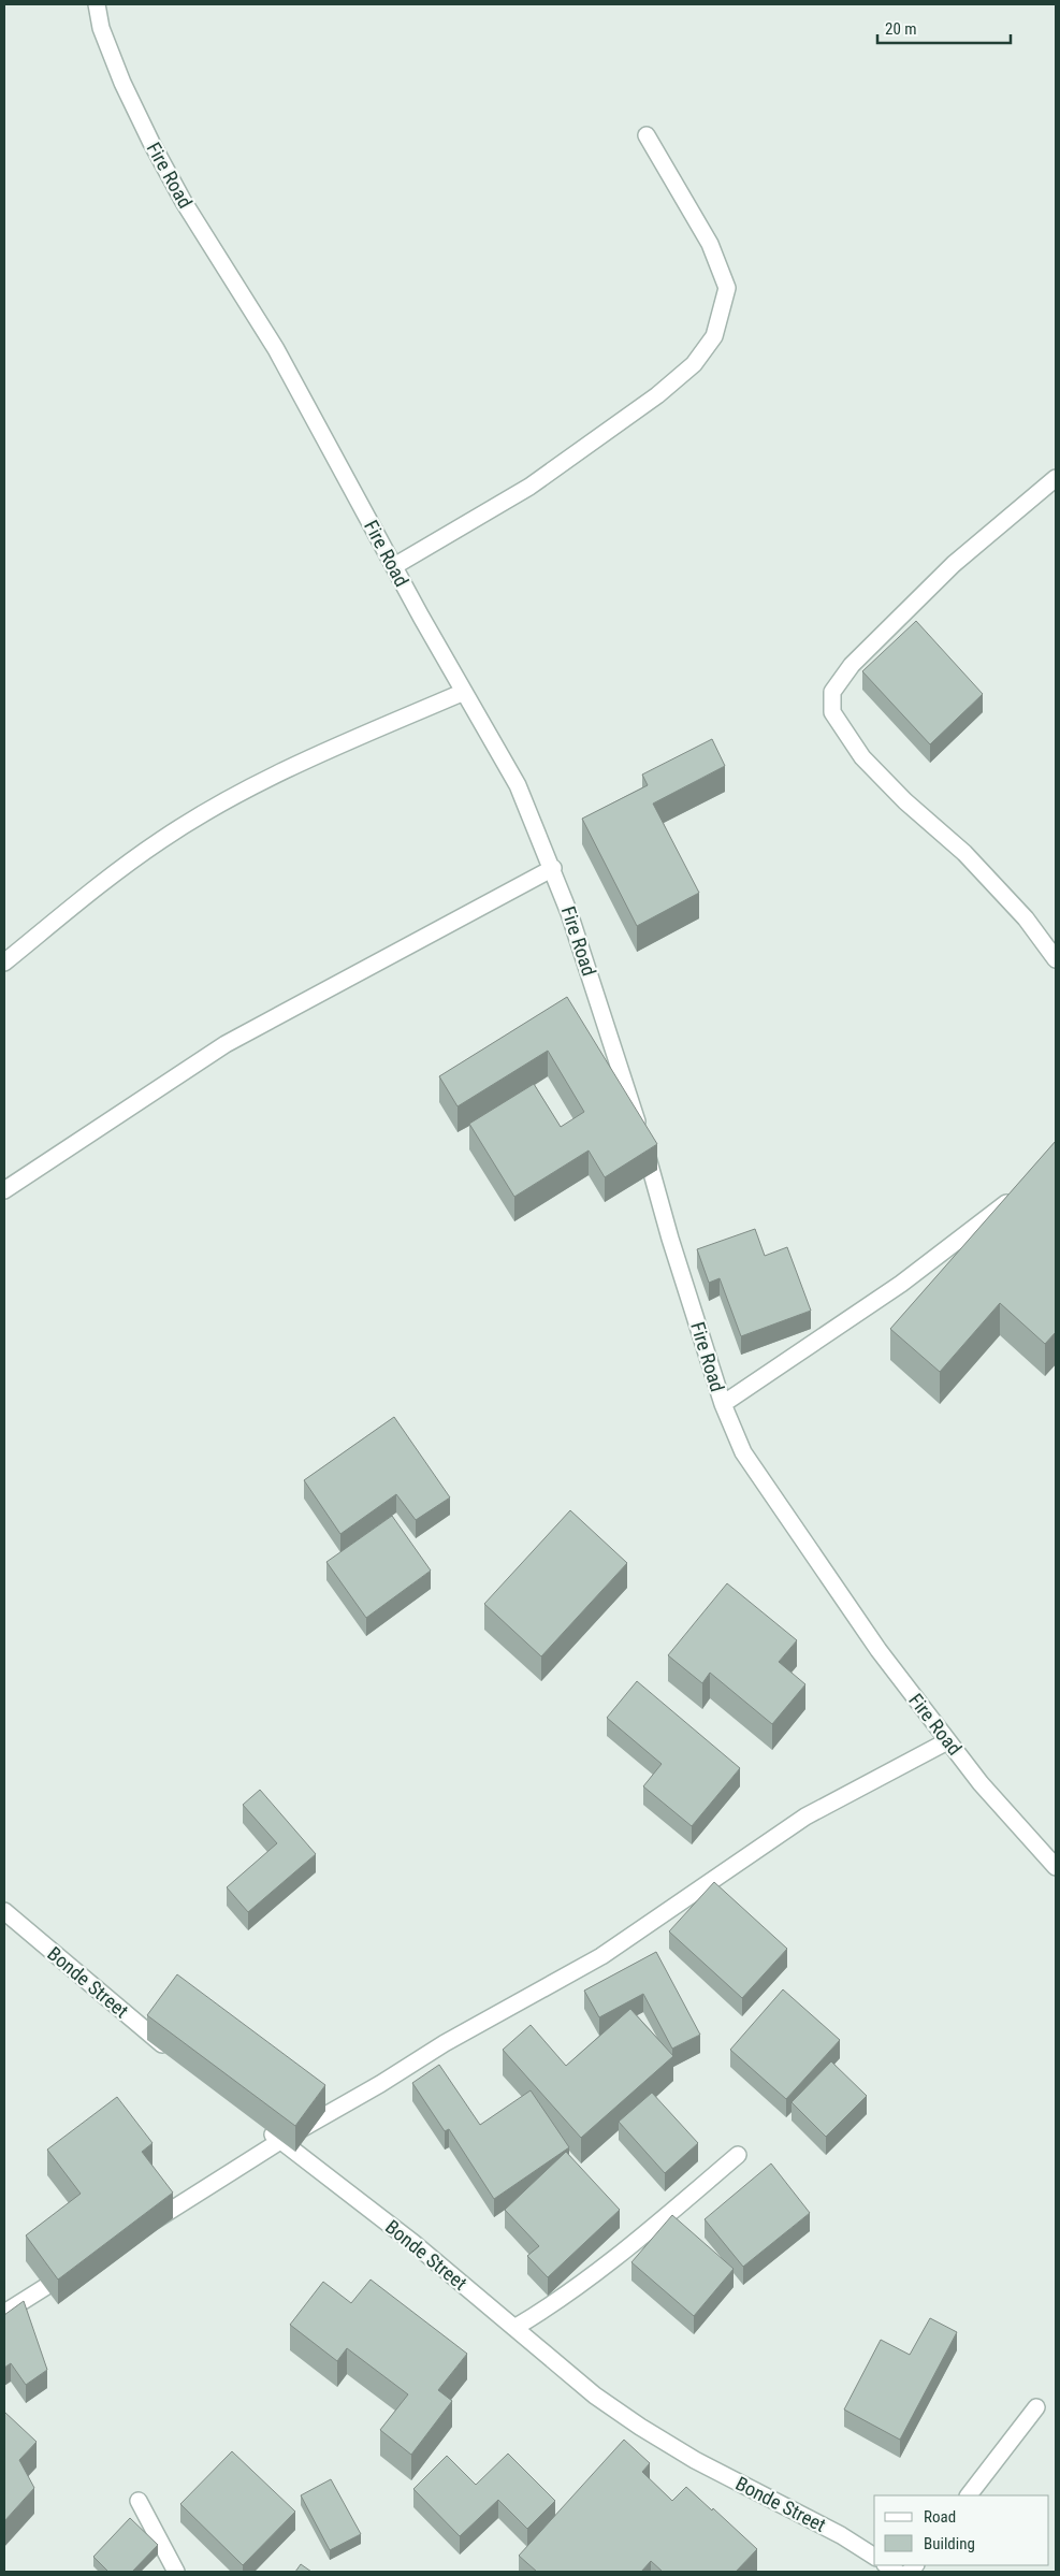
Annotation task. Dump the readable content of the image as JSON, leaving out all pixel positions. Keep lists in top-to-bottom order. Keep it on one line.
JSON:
{"streets":{"street":["Fire Road","Bonde Street"]},"legend":["Road","Building"],"scale_bar":"20 m"}
